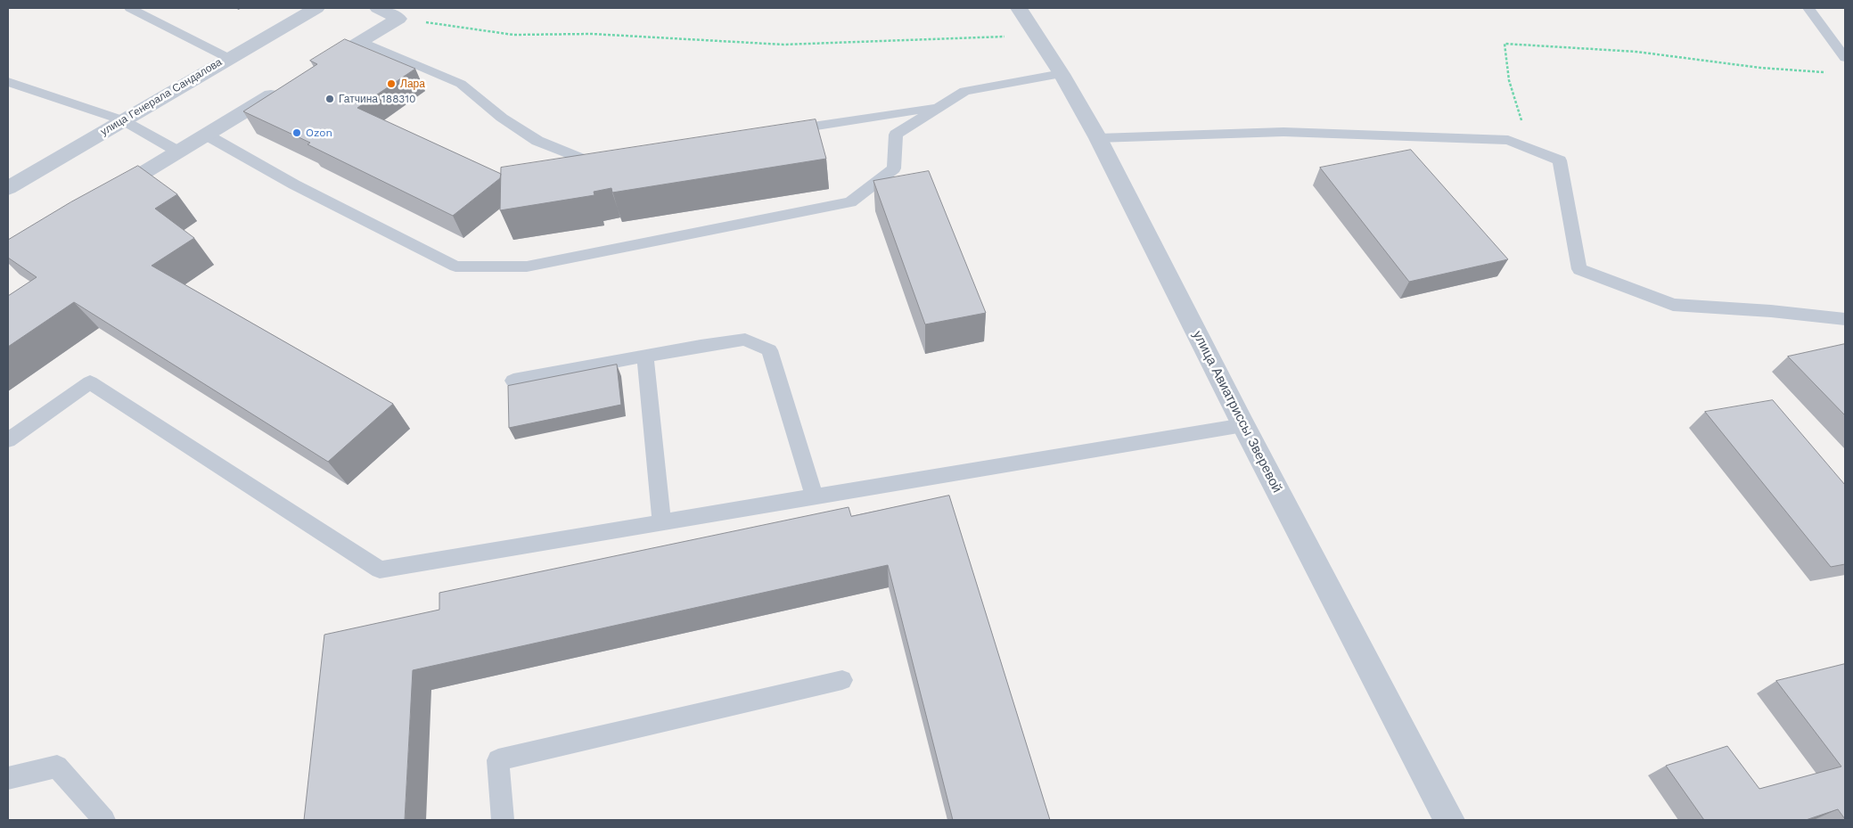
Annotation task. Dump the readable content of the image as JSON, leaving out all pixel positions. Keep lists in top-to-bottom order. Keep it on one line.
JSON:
{"streets":{"street":["улица Генерала Сандалова","улица Авиатриссы Зверевой"]},"places":["Лара","Гатчина 188310","Ozon"]}
